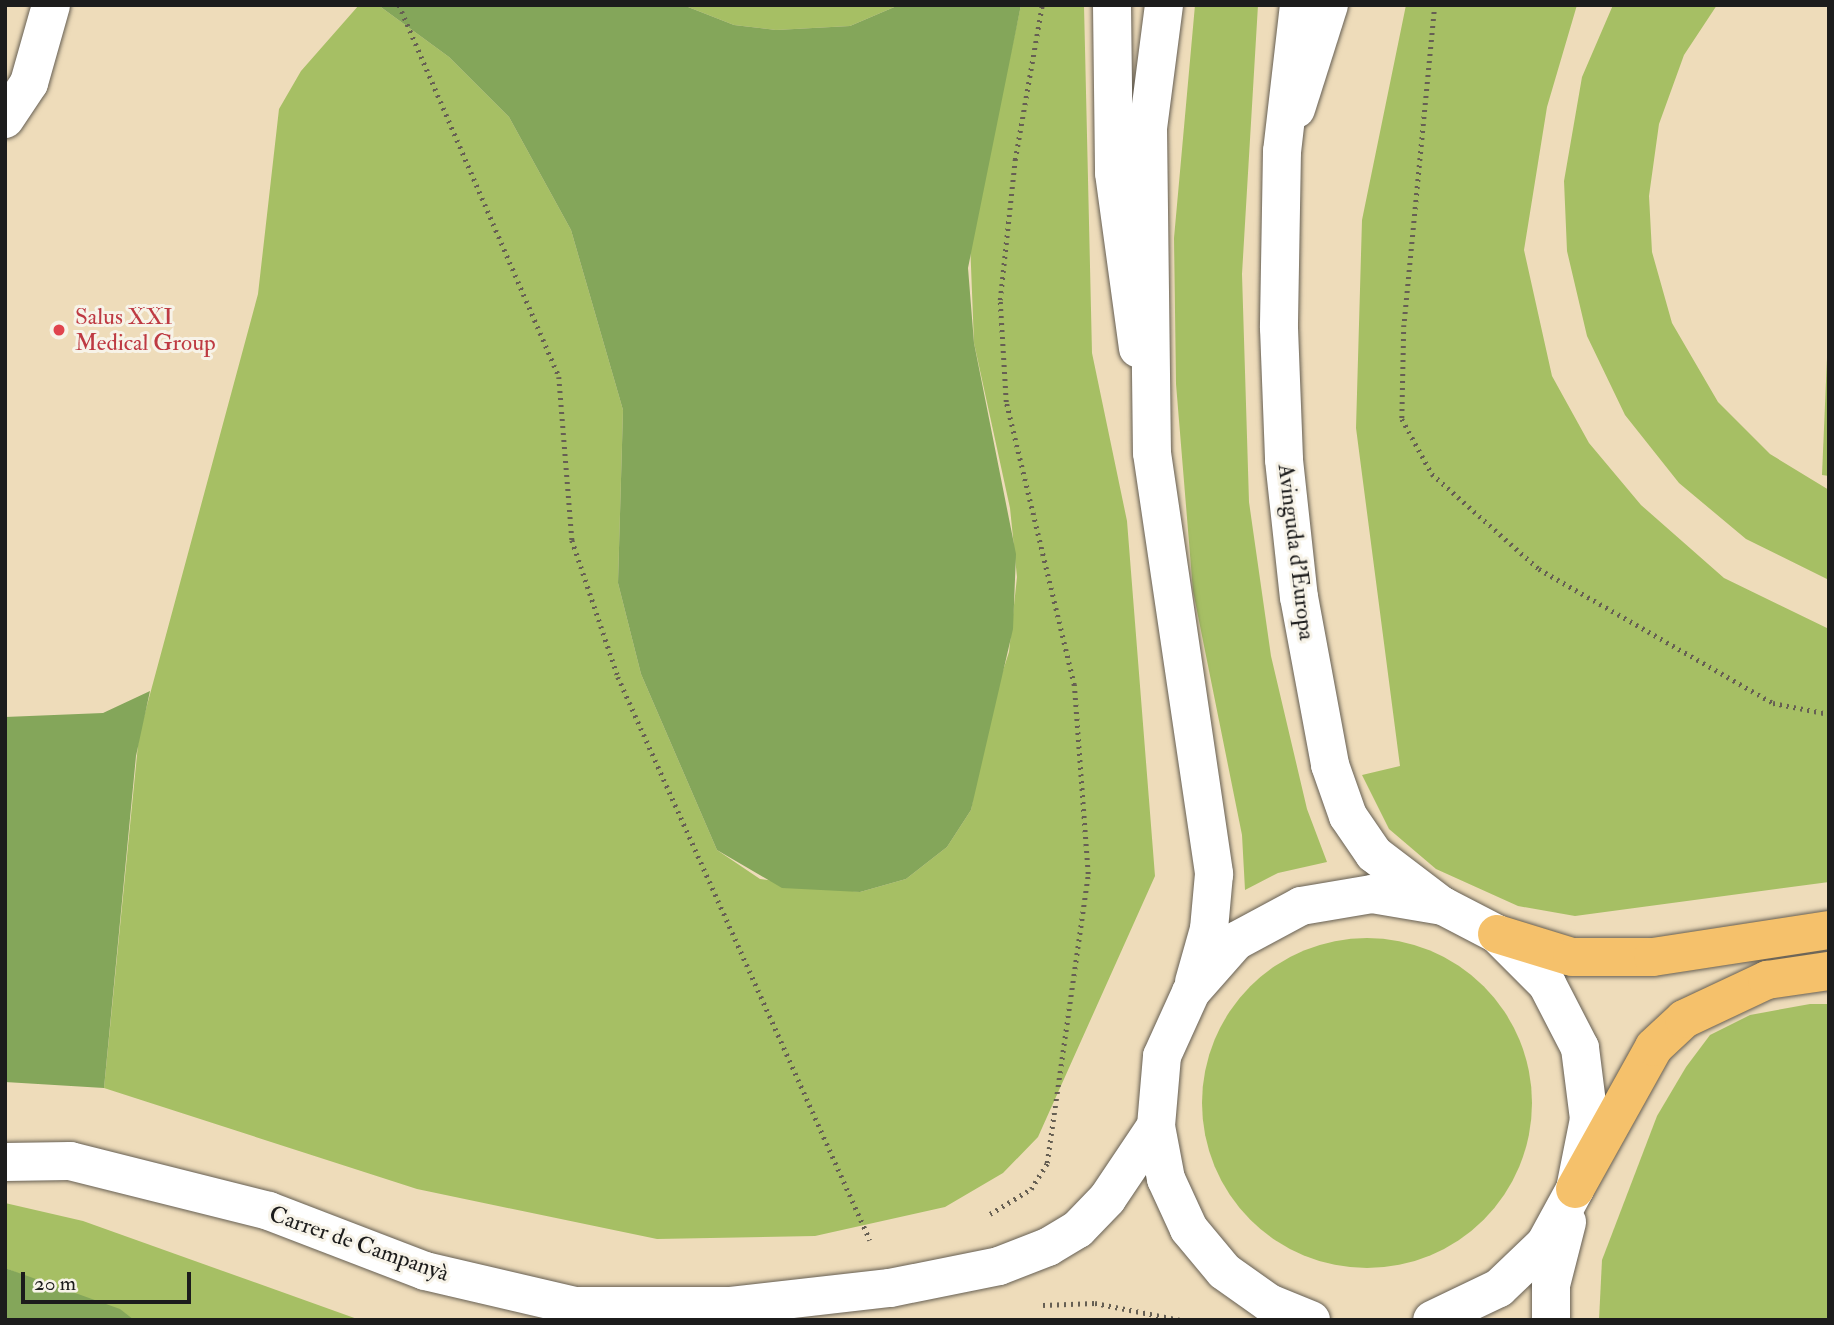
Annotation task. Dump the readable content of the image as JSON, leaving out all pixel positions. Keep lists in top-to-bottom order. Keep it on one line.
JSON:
{"streets":{"street":["Avinguda d'Europa","Carrer de Campanyà"]},"places":["Salus XXI Medical Group"],"scale_bar":"20 m"}
